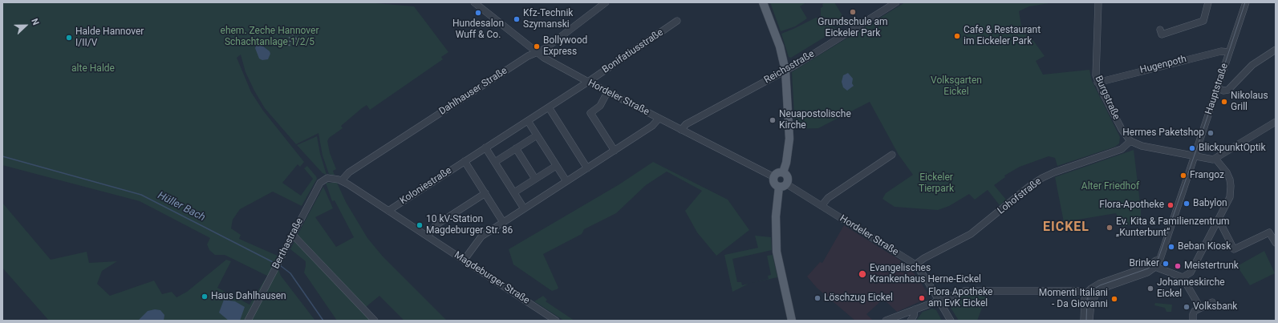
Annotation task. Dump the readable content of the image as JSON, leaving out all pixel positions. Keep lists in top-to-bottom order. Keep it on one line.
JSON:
{"streets":{"street":["Bonifatiusstraße","Hugenpoth","Reichsstraße","Hauptstraße","Dahlhauser Straße","Hordeler Straße","Burgstraße","Koloniestraße","Lohofstraße","Berthastraße","Magdeburger Straße"]},"crossings":[["Bonifatiusstraße","Hordeler Straße"],["Bonifatiusstraße","Koloniestraße"],["Hugenpoth","Hauptstraße"],["Hugenpoth","Burgstraße"],["Reichsstraße","Hordeler Straße"],["Dahlhauser Straße","Hordeler Straße"],["Dahlhauser Straße","Berthastraße"],["Dahlhauser Straße","Magdeburger Straße"],["Hordeler Straße","Koloniestraße"],["Hordeler Straße","Lohofstraße"],["Burgstraße","Lohofstraße"],["Koloniestraße","Magdeburger Straße"],["Berthastraße","Magdeburger Straße"]],"districts":["EICKEL"],"water":["Hüller Bach"],"parks":["ehem. Zeche Hannover Schachtanlage 1/2/5","alte Halde","Volksgarten Eickel","Eickeler Tierpark","Alter Friedhof"],"places":["Grundschule am Eickeler Park","Hundesalon Wuff & Co.","Kfz-Technik Szymanski","Cafe & Restaurant im Eickeler Park","Halde Hannover I/II/V","Bollywood Express","Nikolaus Grill","Neuapostolische Kirche","Hermes Paketshop","BlickpunktOptik","Frangoz","Babylon","Flora-Apotheke","10 kV-Station Magdeburger Str. 86","Ev. Kita & Familienzentrum „Kunterbunt“","Beban Kiosk","Brinker","Meistertrunk","Evangelisches Krankenhaus Herne-Eickel","Johanneskirche Eickel","Haus Dahlhausen","Löschzug Eickel","Flora Apotheke am EvK Eickel","Momenti Italiani - Da Giovanni","Volksbank"],"north":"right"}
